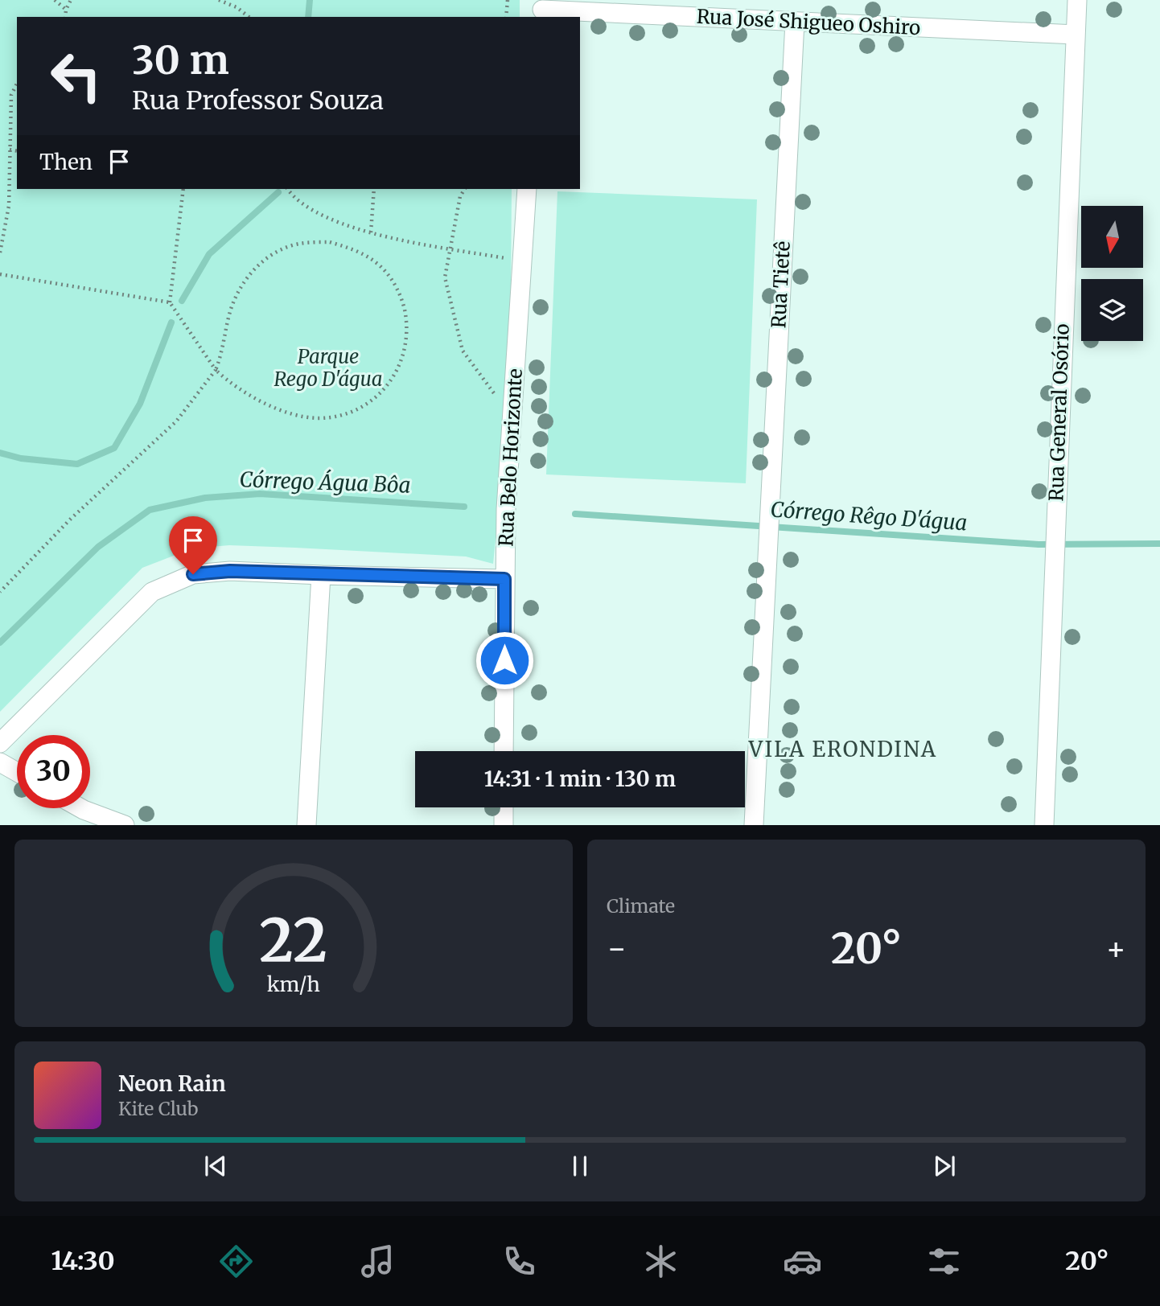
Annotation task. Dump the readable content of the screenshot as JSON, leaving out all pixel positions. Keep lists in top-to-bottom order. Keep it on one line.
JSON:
{"streets":{"street":["Rua José Shigueo Oshiro","Rua Tietê","Rua General Osório","Rua Belo Horizonte"]},"crossings":[["Rua José Shigueo Oshiro","Rua Tietê"],["Rua José Shigueo Oshiro","Rua General Osório"]],"districts":["VILA ERONDINA"],"water":["Córrego Água Bôa","Córrego Rêgo D'água"],"parks":["Parque Rego D'água"],"north":"bottom","page":{"turn":["30 m","Rua Professor Souza"],"then":"Then","limit":"30","trip":"14:31 · 1 min · 130 m","tile":"Climate","heat":["−","20°","+"],"song":["Neon Rain","Kite Club"],"tabs":["14:30","20°"],"gauge":["22","km/h"]}}
